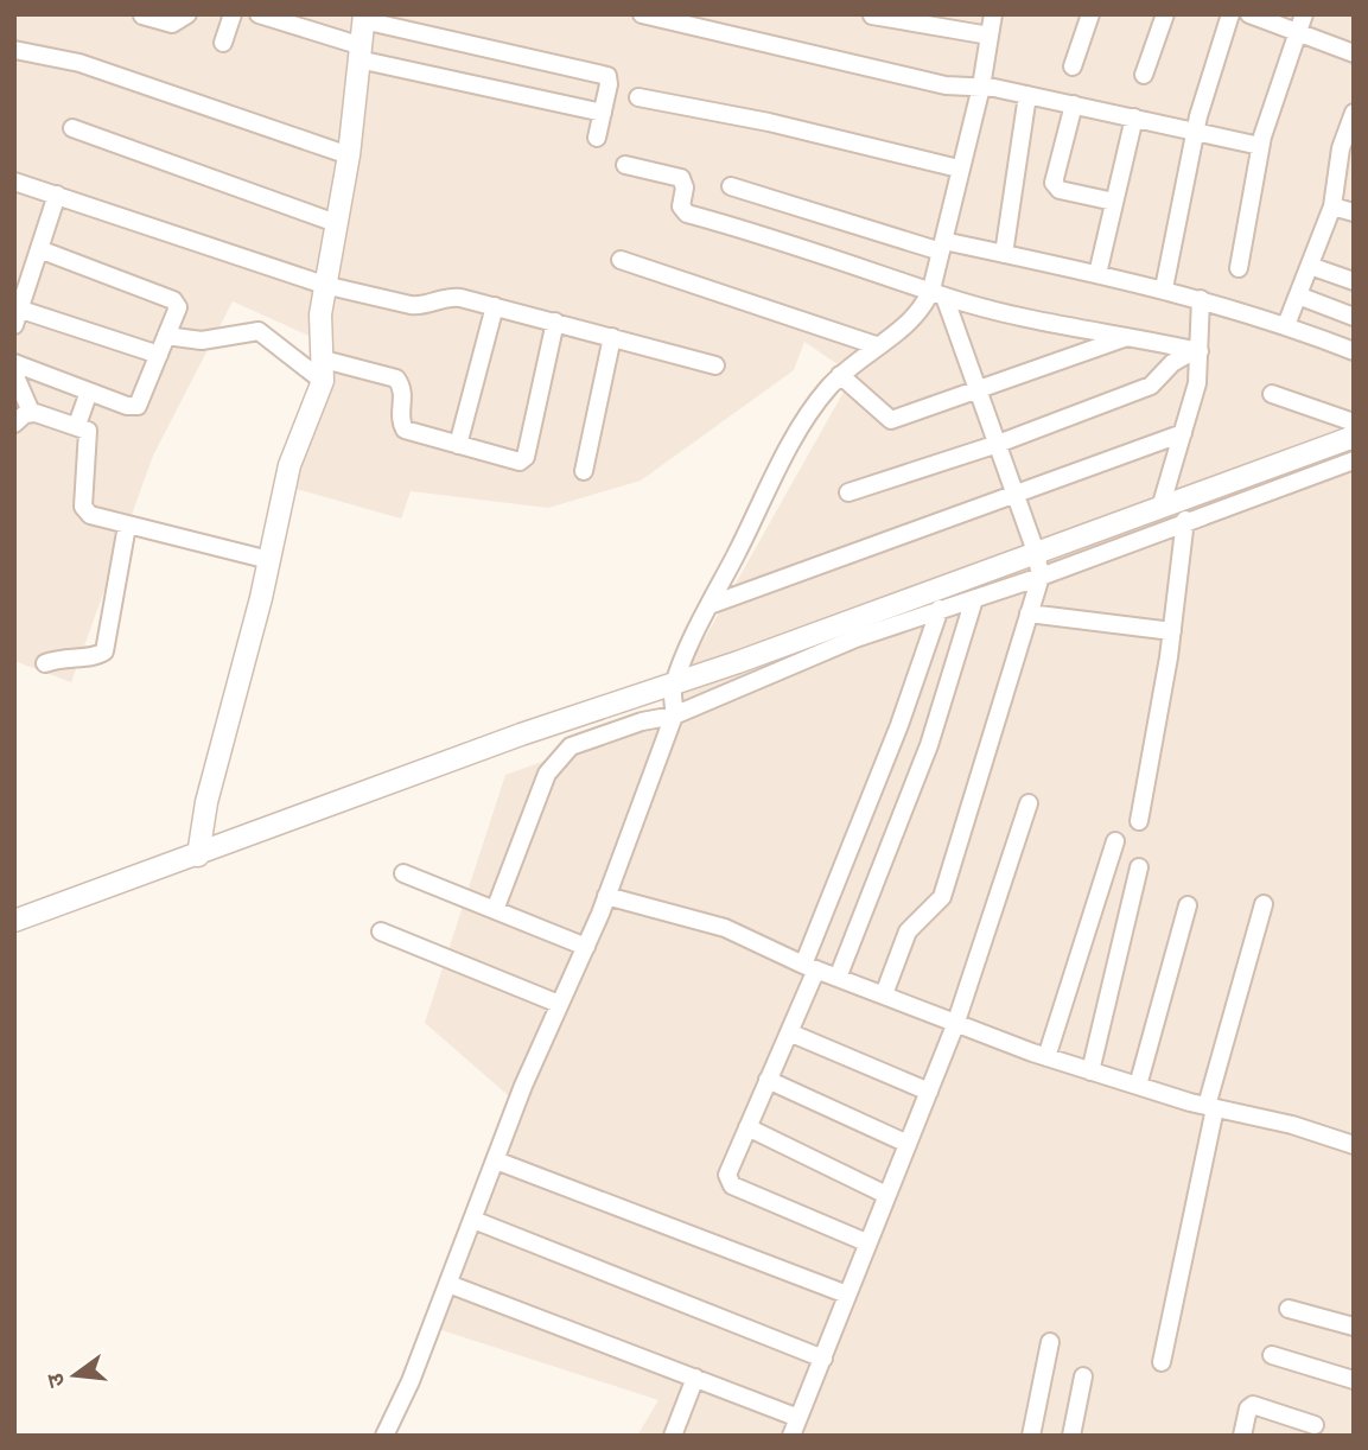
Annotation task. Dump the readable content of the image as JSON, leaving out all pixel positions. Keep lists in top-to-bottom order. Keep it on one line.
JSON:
{"north":"left"}
